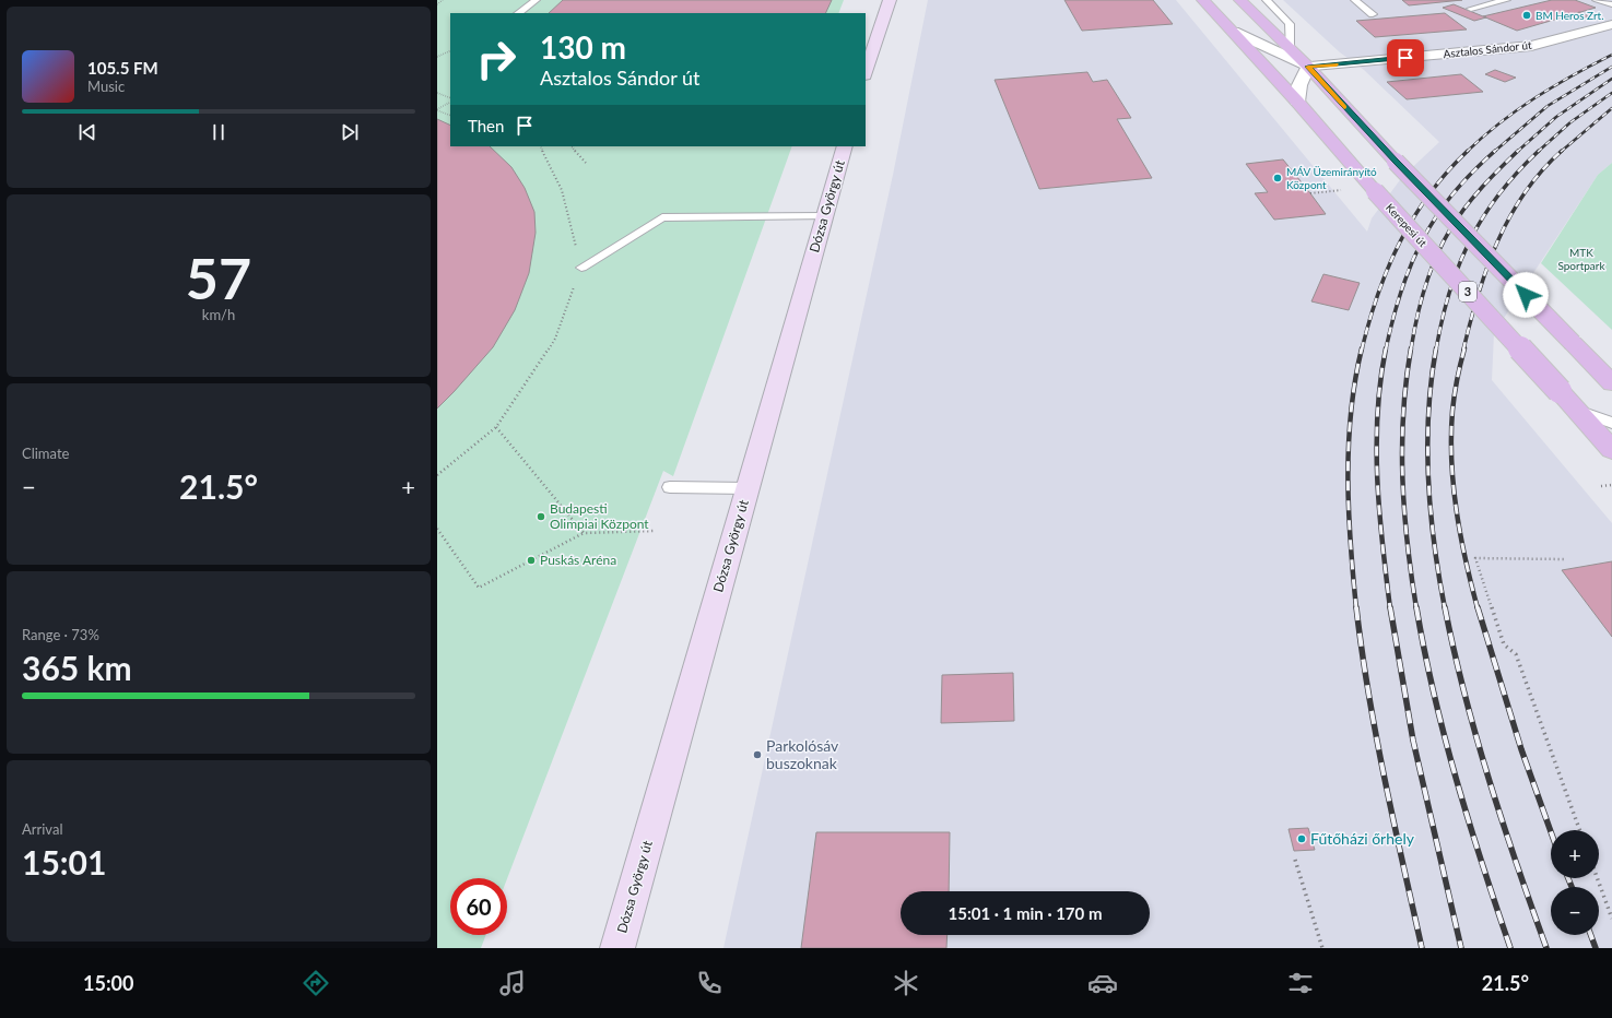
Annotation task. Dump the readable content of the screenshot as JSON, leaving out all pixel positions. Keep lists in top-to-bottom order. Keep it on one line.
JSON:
{"streets":{"main road":["Dózsa György út","Kerepesi út","3"],"street":["Asztalos Sándor út"]},"parks":["MTK Sportpark"],"places":["BM Heros Zrt.","MÁV Üzemirányító Központ","Budapesti Olimpiai Központ","Puskás Aréna","Parkolósáv buszoknak","Fűtőházi őrhely"],"page":{"turn":["130 m","Asztalos Sándor út"],"song":["105.5 FM","Music"],"then":"Then","tile":[["57","km/h"],"Climate",["Range · 73%","365 km"],["Arrival","15:01"]],"heat":["−","21.5°","+"],"map_buttons":["+","−"],"limit":"60","trip":"15:01 · 1 min · 170 m","tabs":["15:00","21.5°"]}}
